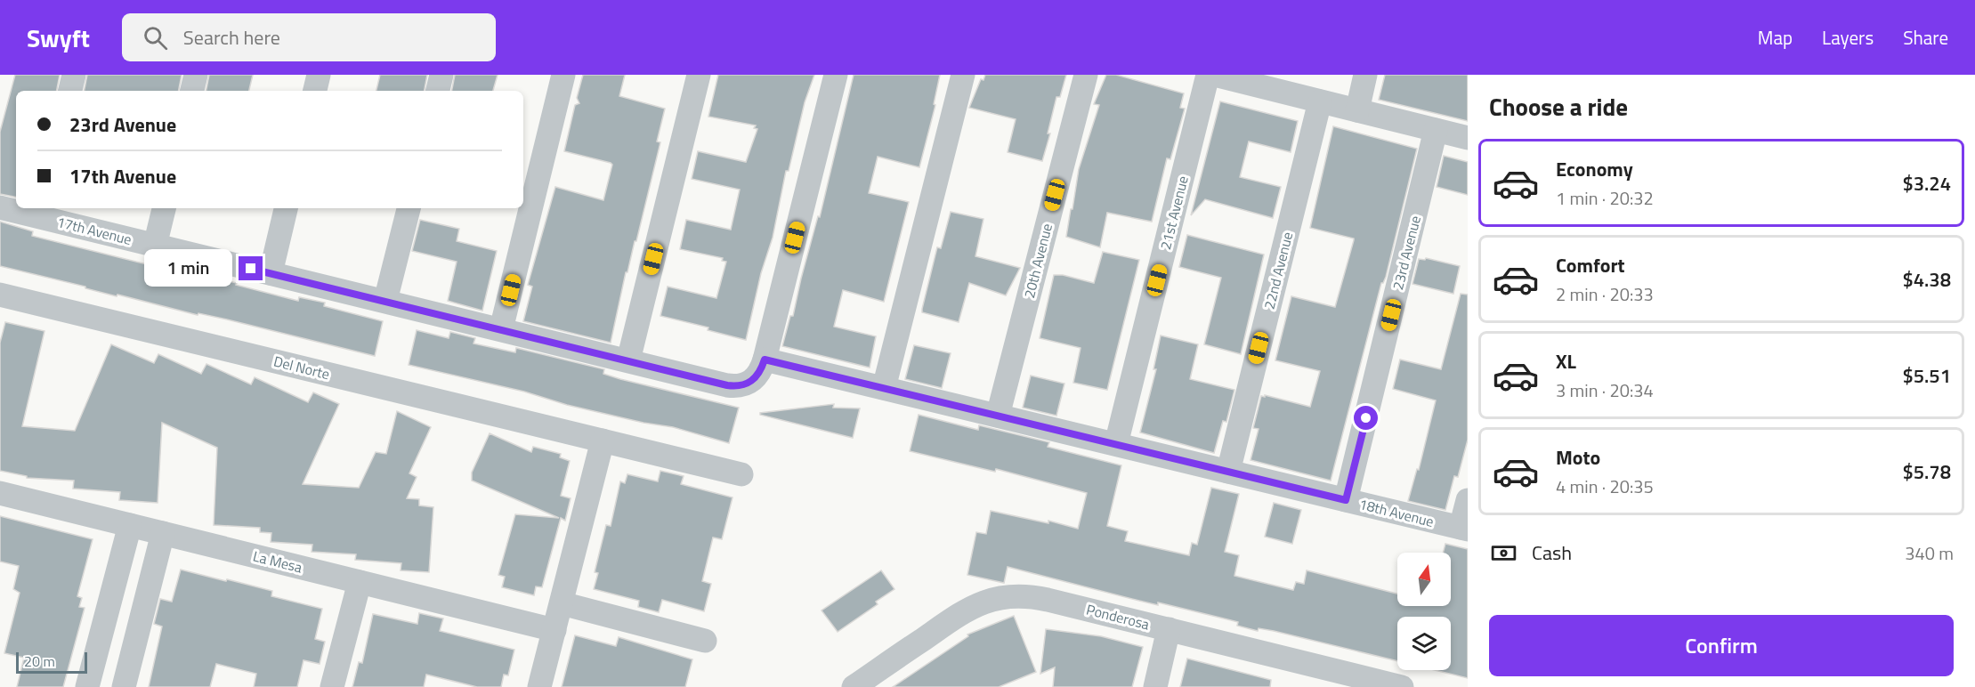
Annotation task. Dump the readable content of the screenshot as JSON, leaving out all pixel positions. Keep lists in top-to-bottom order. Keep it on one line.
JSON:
{"streets":{"lane":["21st Avenue","17th Avenue","23rd Avenue","20th Avenue","22nd Avenue","Del Norte","18th Avenue","La Mesa","Ponderosa"]},"crossings":[["21st Avenue","18th Avenue"],["17th Avenue","18th Avenue"],["23rd Avenue","18th Avenue"],["20th Avenue","18th Avenue"],["22nd Avenue","18th Avenue"]],"scale_bar":"20 m","north":"top","page":{"header":"Swyft","search":"Search here","nav":["Map","Layers","Share"],"heading":"Choose a ride","banner":["23rd Avenue","17th Avenue"],"list":[{"name":"Economy","note":"1 min · 20:32","value":"$3.24"},{"name":"Comfort","note":"2 min · 20:33","value":"$4.38"},{"name":"XL","note":"3 min · 20:34","value":"$5.51"},{"name":"Moto","note":"4 min · 20:35","value":"$5.78"}],"bubble":"1 min","pay":["Cash","340 m"],"buttons":"Confirm","scale":"20 m"}}
